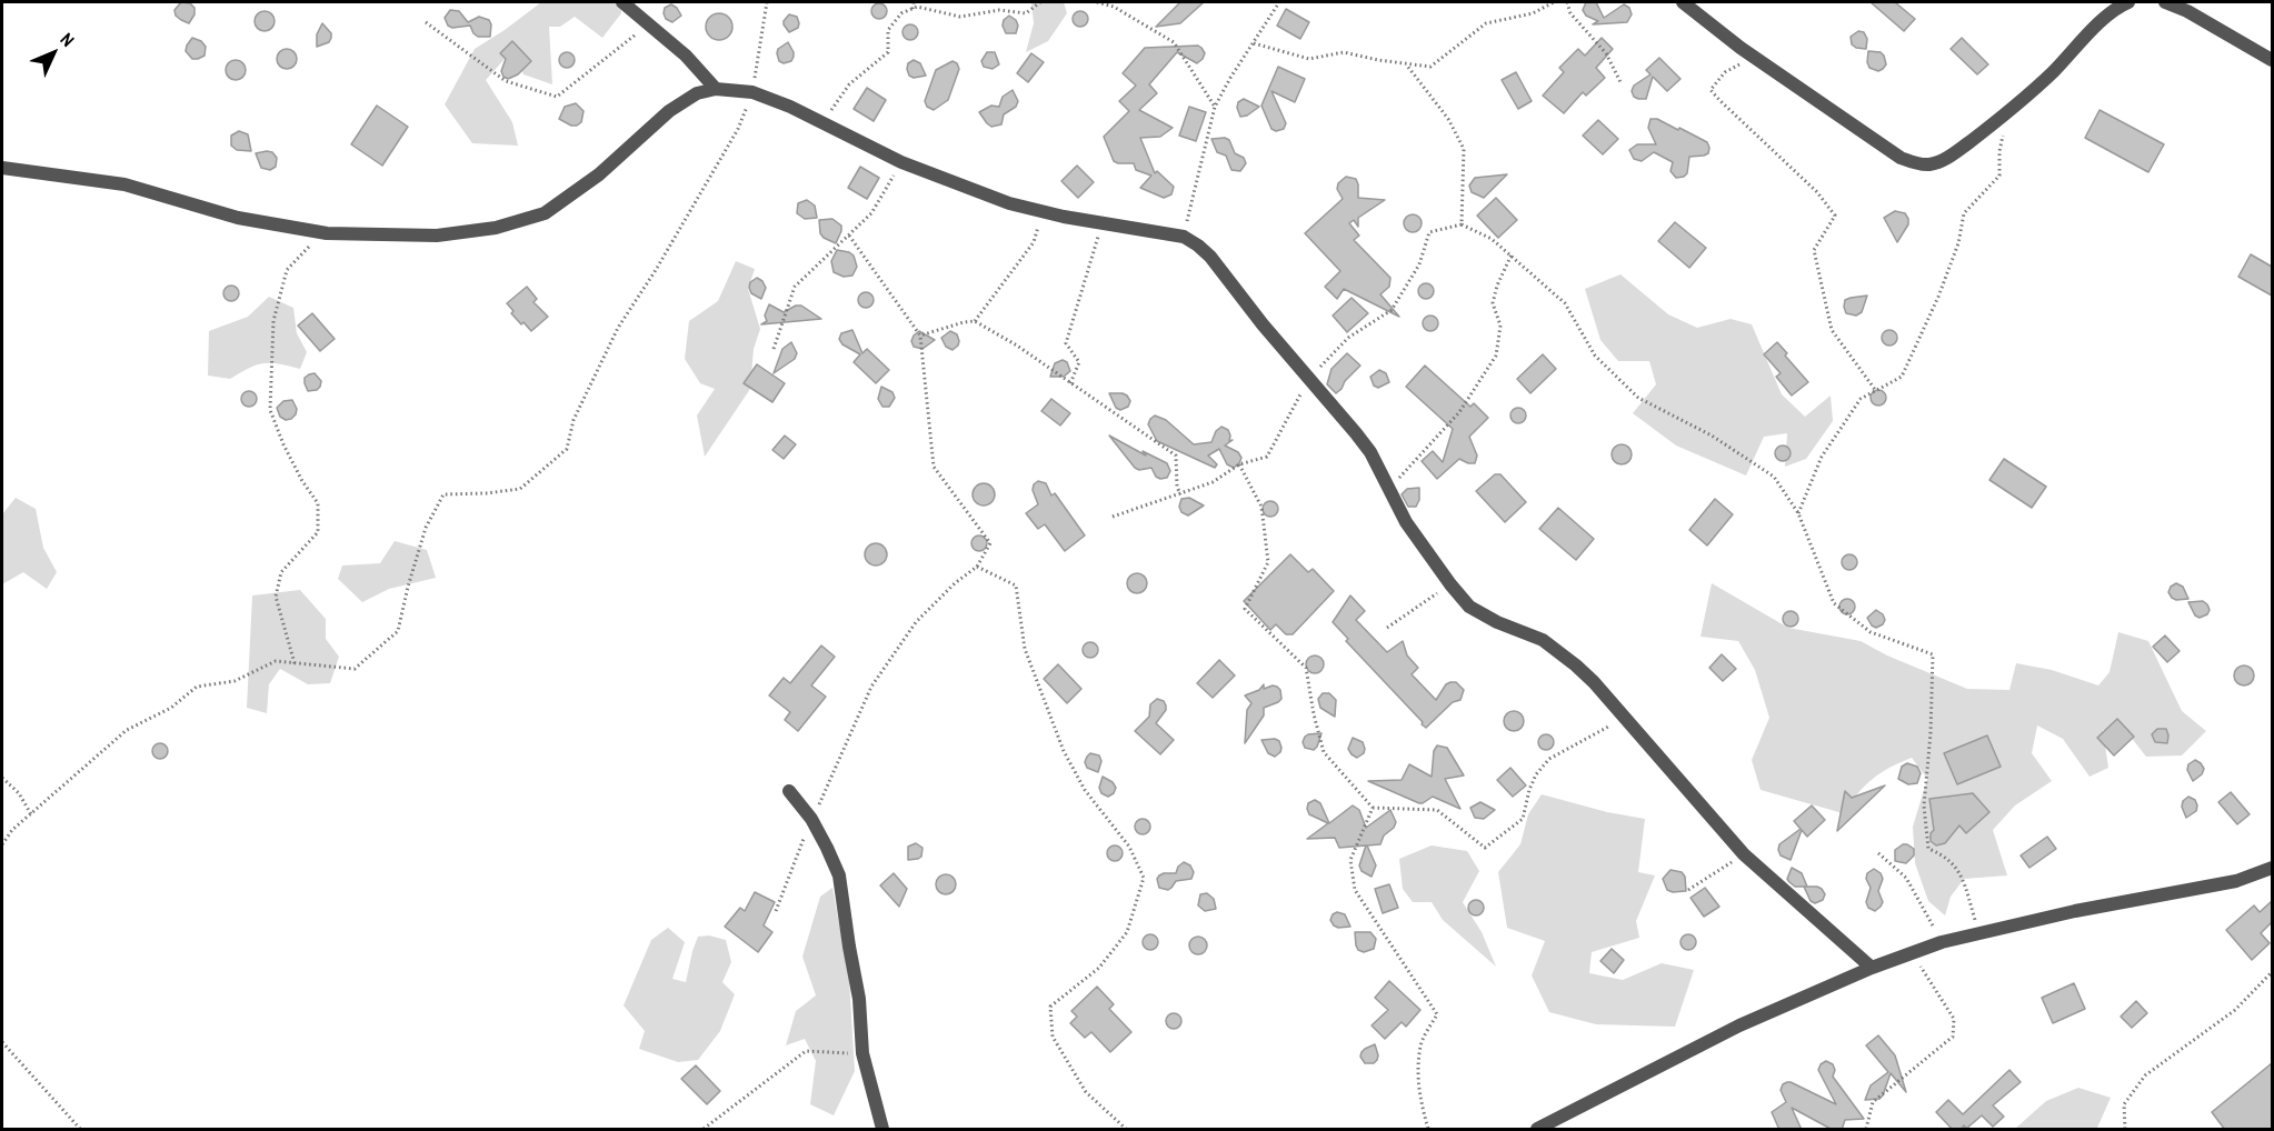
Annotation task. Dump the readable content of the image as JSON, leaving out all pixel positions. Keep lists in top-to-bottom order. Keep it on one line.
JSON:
{"north":"top right"}
